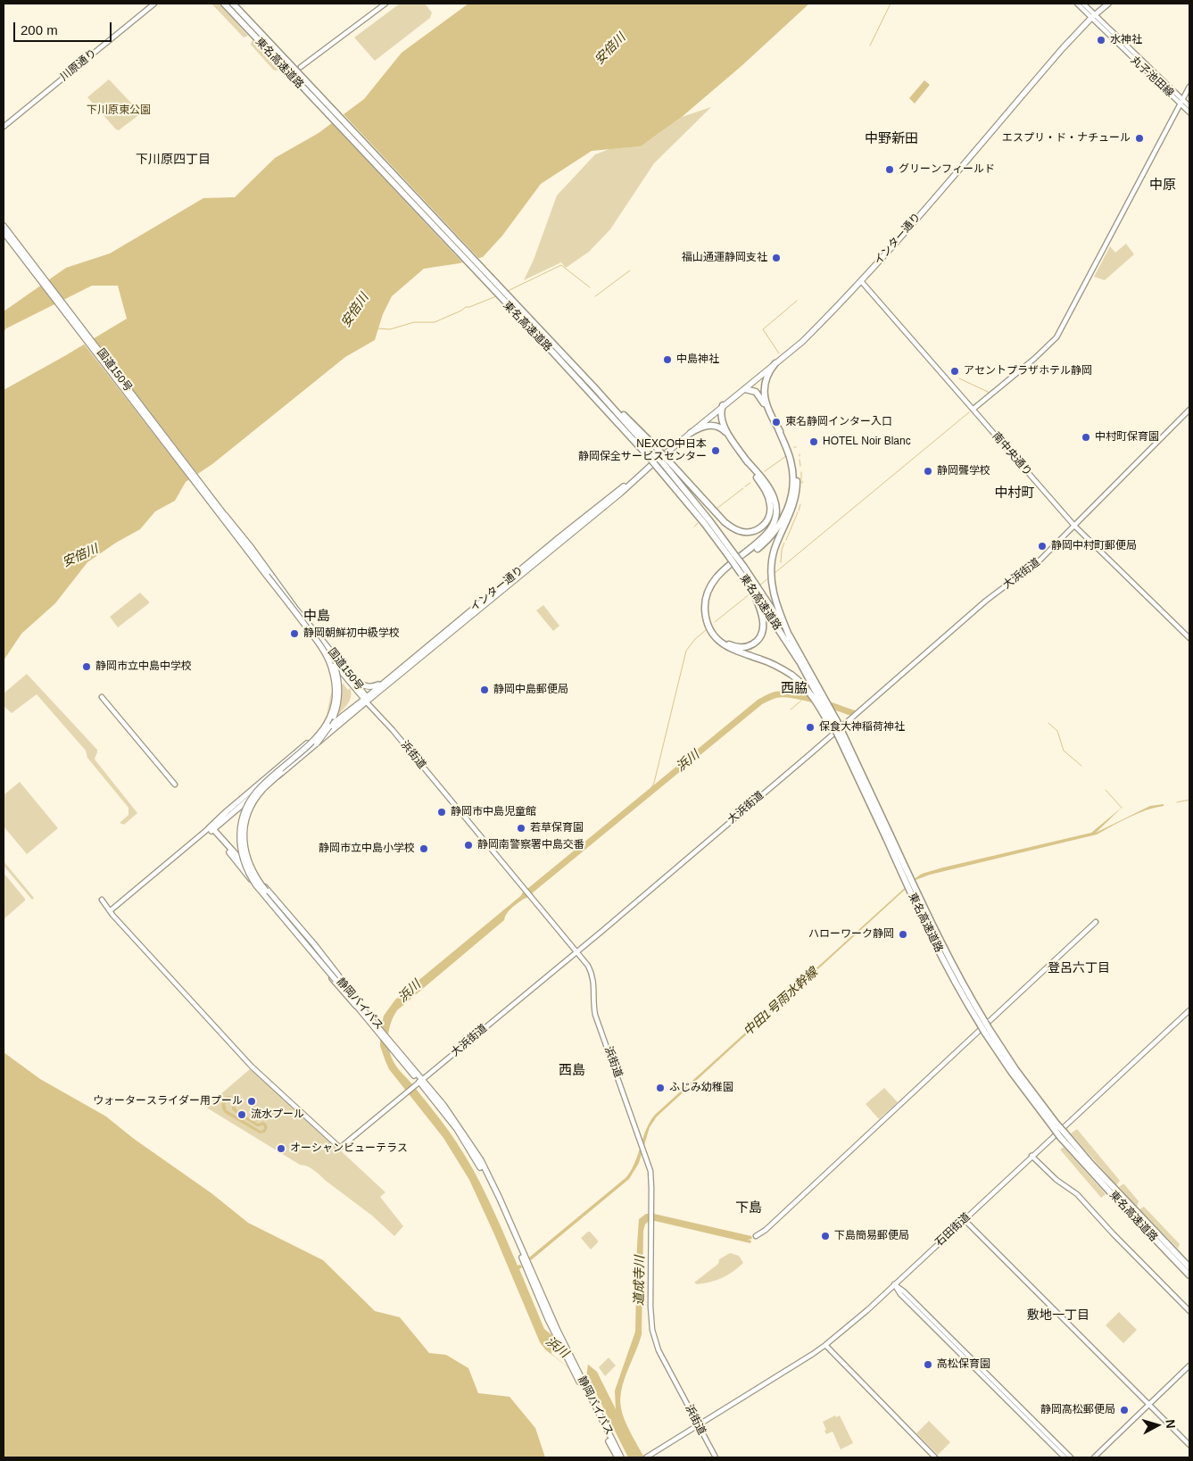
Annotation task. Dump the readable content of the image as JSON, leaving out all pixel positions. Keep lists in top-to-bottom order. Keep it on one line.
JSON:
{"streets":{"highway":["東名高速道路"],"main road":["インター通り","国道150号","静岡バイパス"],"street":["川原通り","丸子池田線","南中央通り","大浜街道","浜街道","石田街道"]},"crossings":[["丸子池田線","インター通り"],["インター通り","国道150号"],["インター通り","南中央通り"],["インター通り","浜街道"],["国道150号","浜街道"],["国道150号","静岡バイパス"],["南中央通り","大浜街道"],["大浜街道","浜街道"],["大浜街道","静岡バイパス"],["浜街道","石田街道"]],"districts":["中野新田","下川原四丁目","中原","中村町","中島","西脇","登呂六丁目","西島","下島","敷地一丁目"],"water":["安倍川","浜川","中田1号雨水幹線","道成寺川"],"parks":["下川原東公園"],"places":["水神社","エスプリ・ド・ナチュール","グリーンフィールド","福山通運静岡支社","中島神社","アセントプラザホテル静岡","東名静岡インター入口","中村町保育園","HOTEL Noir Blanc","NEXCO中日本 静岡保全サービスセンター","静岡聾学校","静岡中村町郵便局","静岡朝鮮初中級学校","静岡市立中島中学校","静岡中島郵便局","保食大神稲荷神社","静岡市中島児童館","若草保育園","静岡南警察署中島交番","静岡市立中島小学校","ハローワーク静岡","ふじみ幼稚園","ウォータースライダー用プール","流水プール","オーシャンビューテラス","下島簡易郵便局","高松保育園","静岡高松郵便局"],"scale_bar":"200 m","north":"right"}
